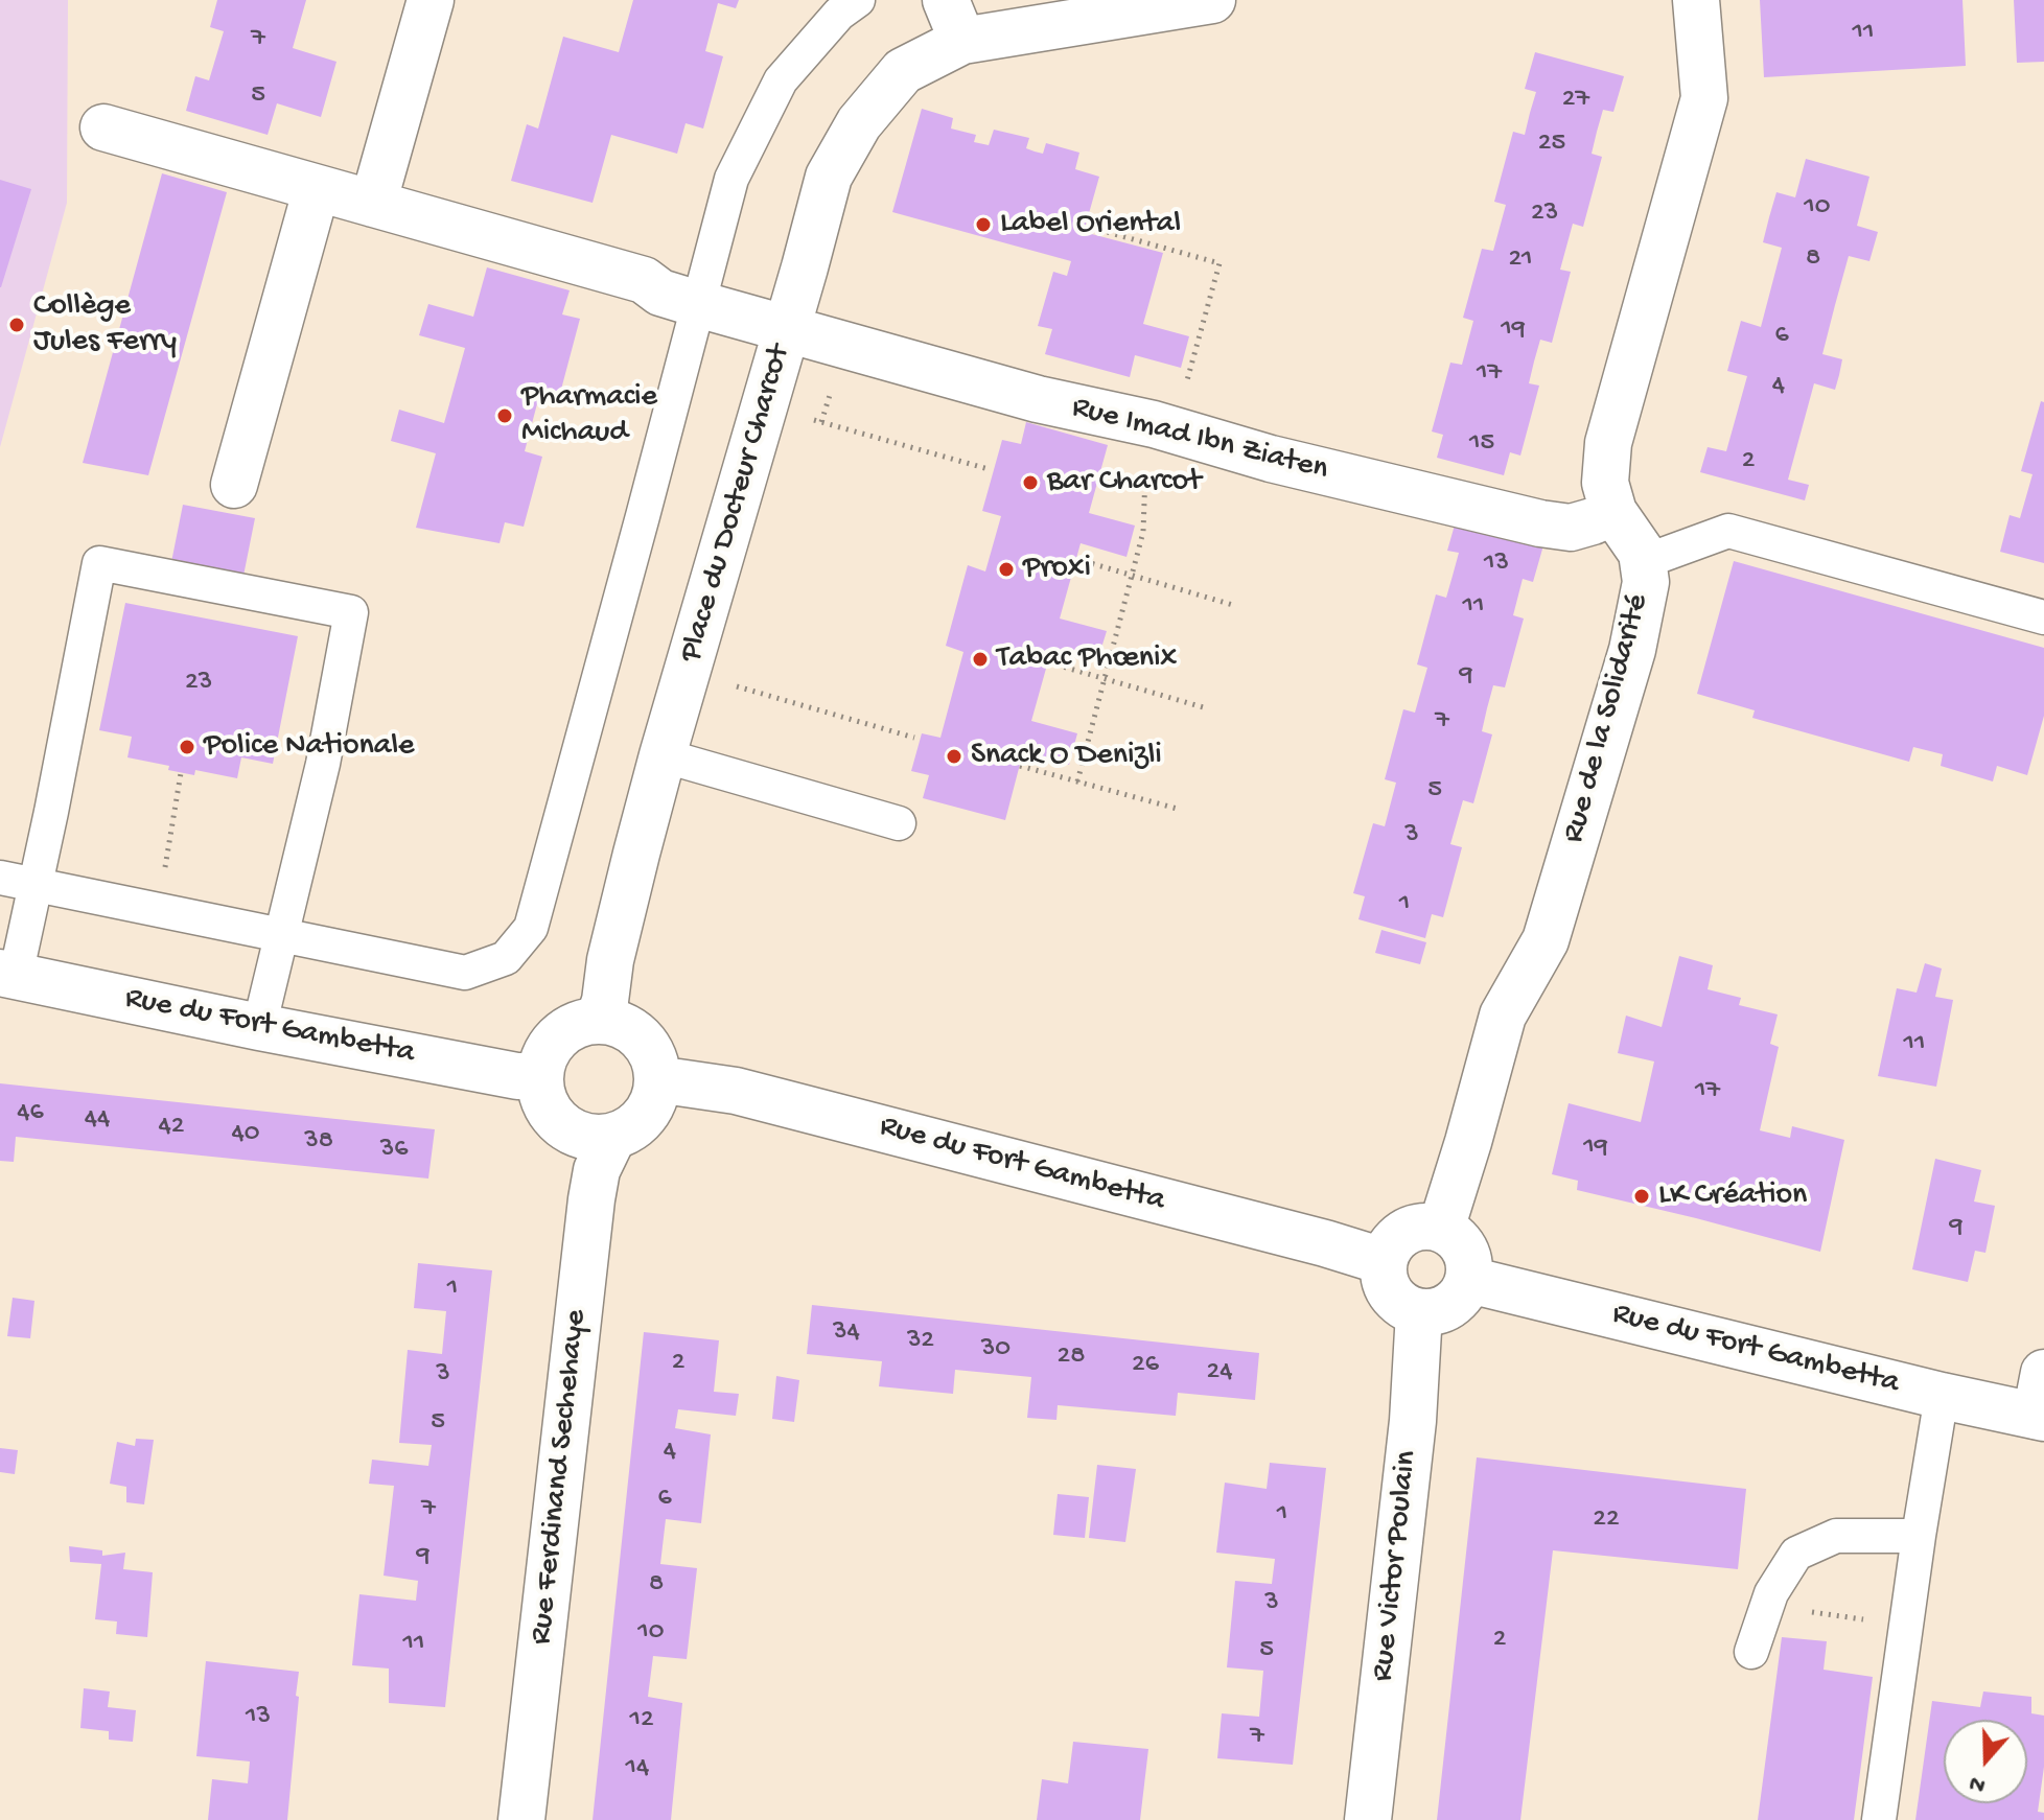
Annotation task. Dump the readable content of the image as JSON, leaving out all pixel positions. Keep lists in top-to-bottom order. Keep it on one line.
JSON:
{"streets":{"street":["Rue Imad Ibn Ziaten","Place du Docteur Charcot","Rue de la Solidarité","Rue du Fort Gambetta","Rue Ferdinand Sechehaye","Rue Victor Poulain"]},"crossings":[["Rue Imad Ibn Ziaten","Place du Docteur Charcot"],["Rue Imad Ibn Ziaten","Rue de la Solidarité"],["Place du Docteur Charcot","Rue du Fort Gambetta"],["Place du Docteur Charcot","Rue Ferdinand Sechehaye"],["Rue de la Solidarité","Rue du Fort Gambetta"],["Rue de la Solidarité","Rue Victor Poulain"],["Rue du Fort Gambetta","Rue Ferdinand Sechehaye"],["Rue du Fort Gambetta","Rue Victor Poulain"]],"places":["Label Oriental","Collège Jules Ferry","Pharmacie Michaud","Bar Charcot","Proxi","Tabac Phœnix","Police Nationale","Snack O Denizli","LK Création"],"house_numbers":["11","7","5","27","25","10","23","8","21","19","6","17","4","15","2","13","11","9","23","7","5","3","1","11","17","46","44","42","40","38","19","36","9","1","34","32","30","28","2","26","24","3","5","4","6","7","1","22","9","8","3","10","2","11","5","13","12","7","14"],"north":"bottom"}
